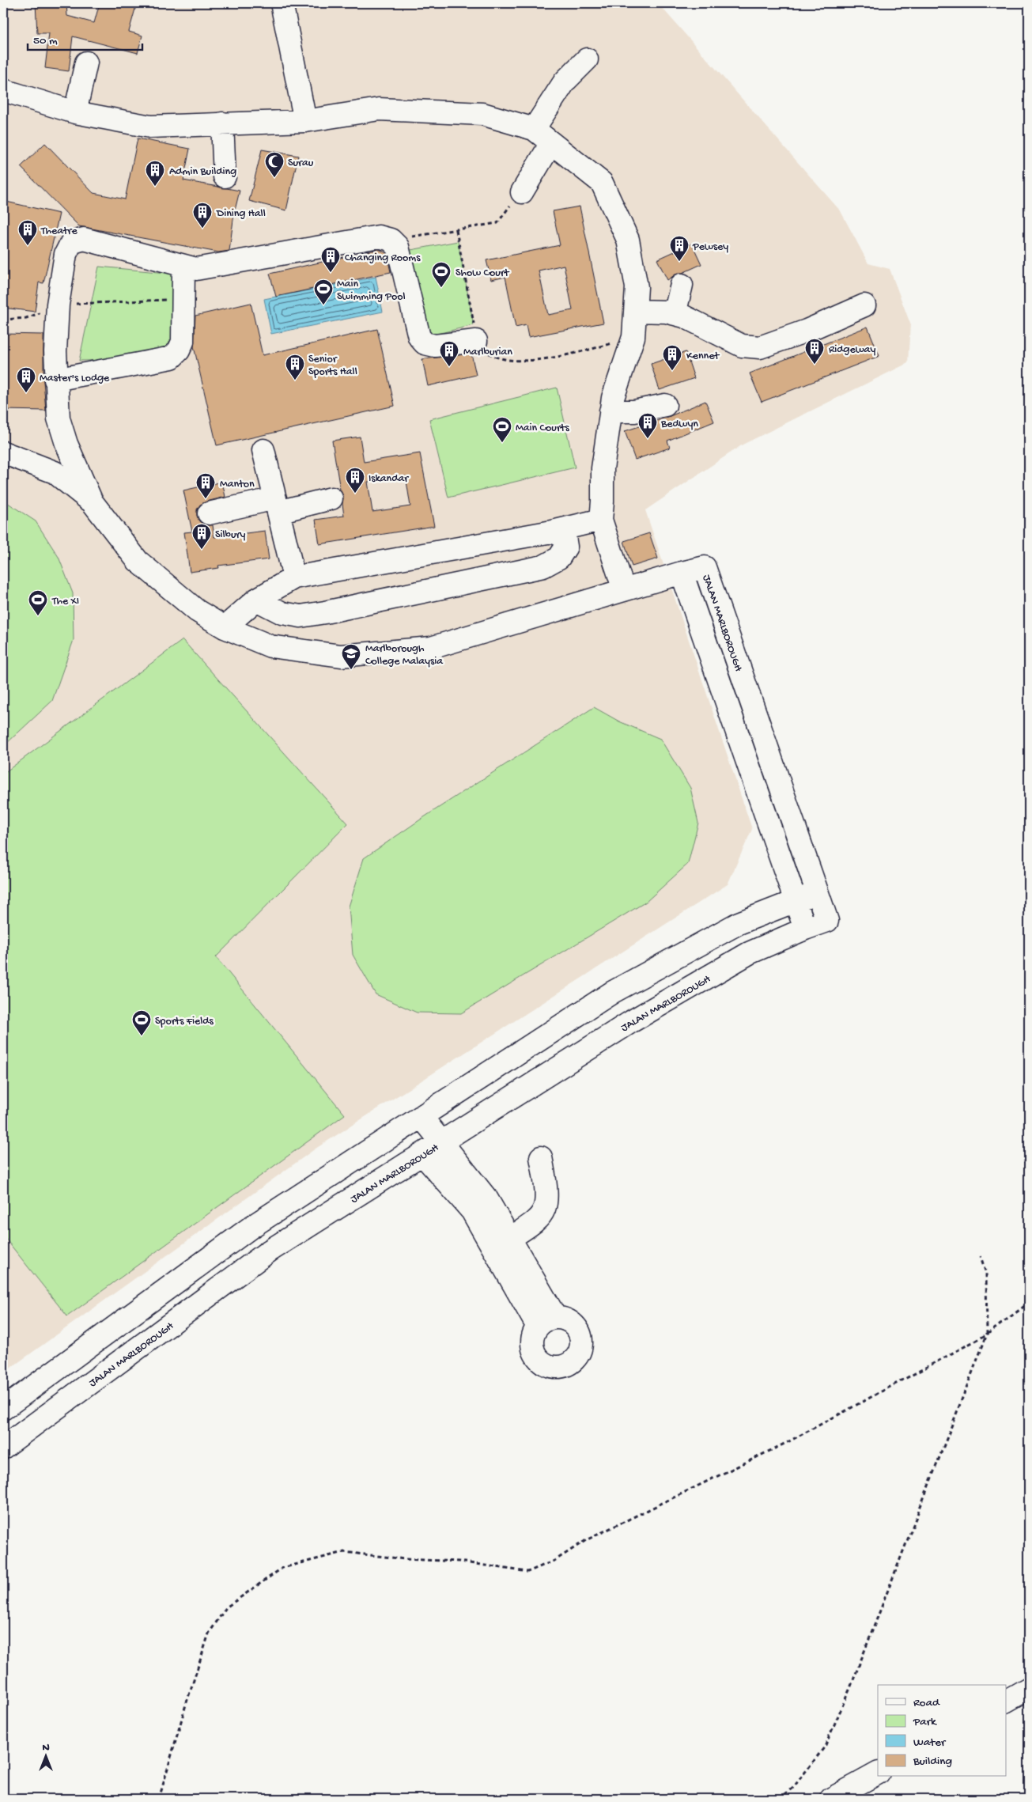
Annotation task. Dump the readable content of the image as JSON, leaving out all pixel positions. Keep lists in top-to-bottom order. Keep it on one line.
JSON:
{"streets":{"street":["JALAN MARLBOROUGH"]},"places":{"mosque":["Surau"],"building":["Admin Building","Dining Hall","Theatre","Pewsey","Changing Rooms","Ridgeway","Marlburian","Kennet","Senior Sports Hall","Master's Lodge","Bedwyn","Iskandar","Manton","Silbury"],"sports":["Show Court","Main Swimming Pool","Main Courts","The XI","Sports Fields"],"school or university":["Marlborough College Malaysia"]},"legend":["Road","Park","Water","Building"],"scale_bar":"50 m","north":"top"}
